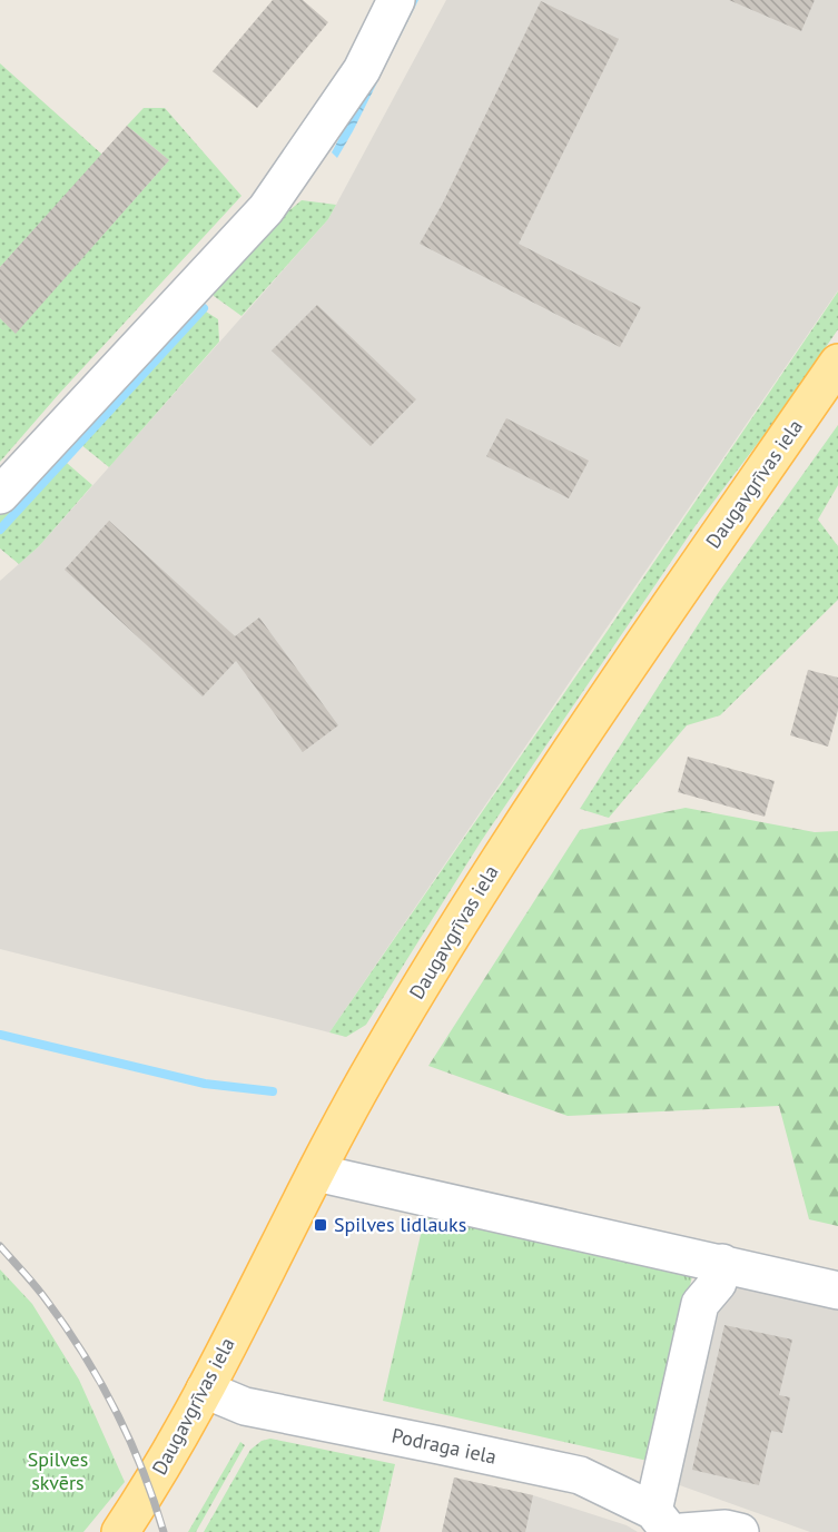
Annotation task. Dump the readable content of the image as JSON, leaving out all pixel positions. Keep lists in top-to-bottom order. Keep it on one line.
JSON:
{"streets":{"main road":["Daugavgrīvas iela"],"street":["Podraga iela"]},"crossings":[["Daugavgrīvas iela","Podraga iela"]],"parks":["Spilves skvērs"],"places":{"transit":["Spilves lidlauks"]}}
